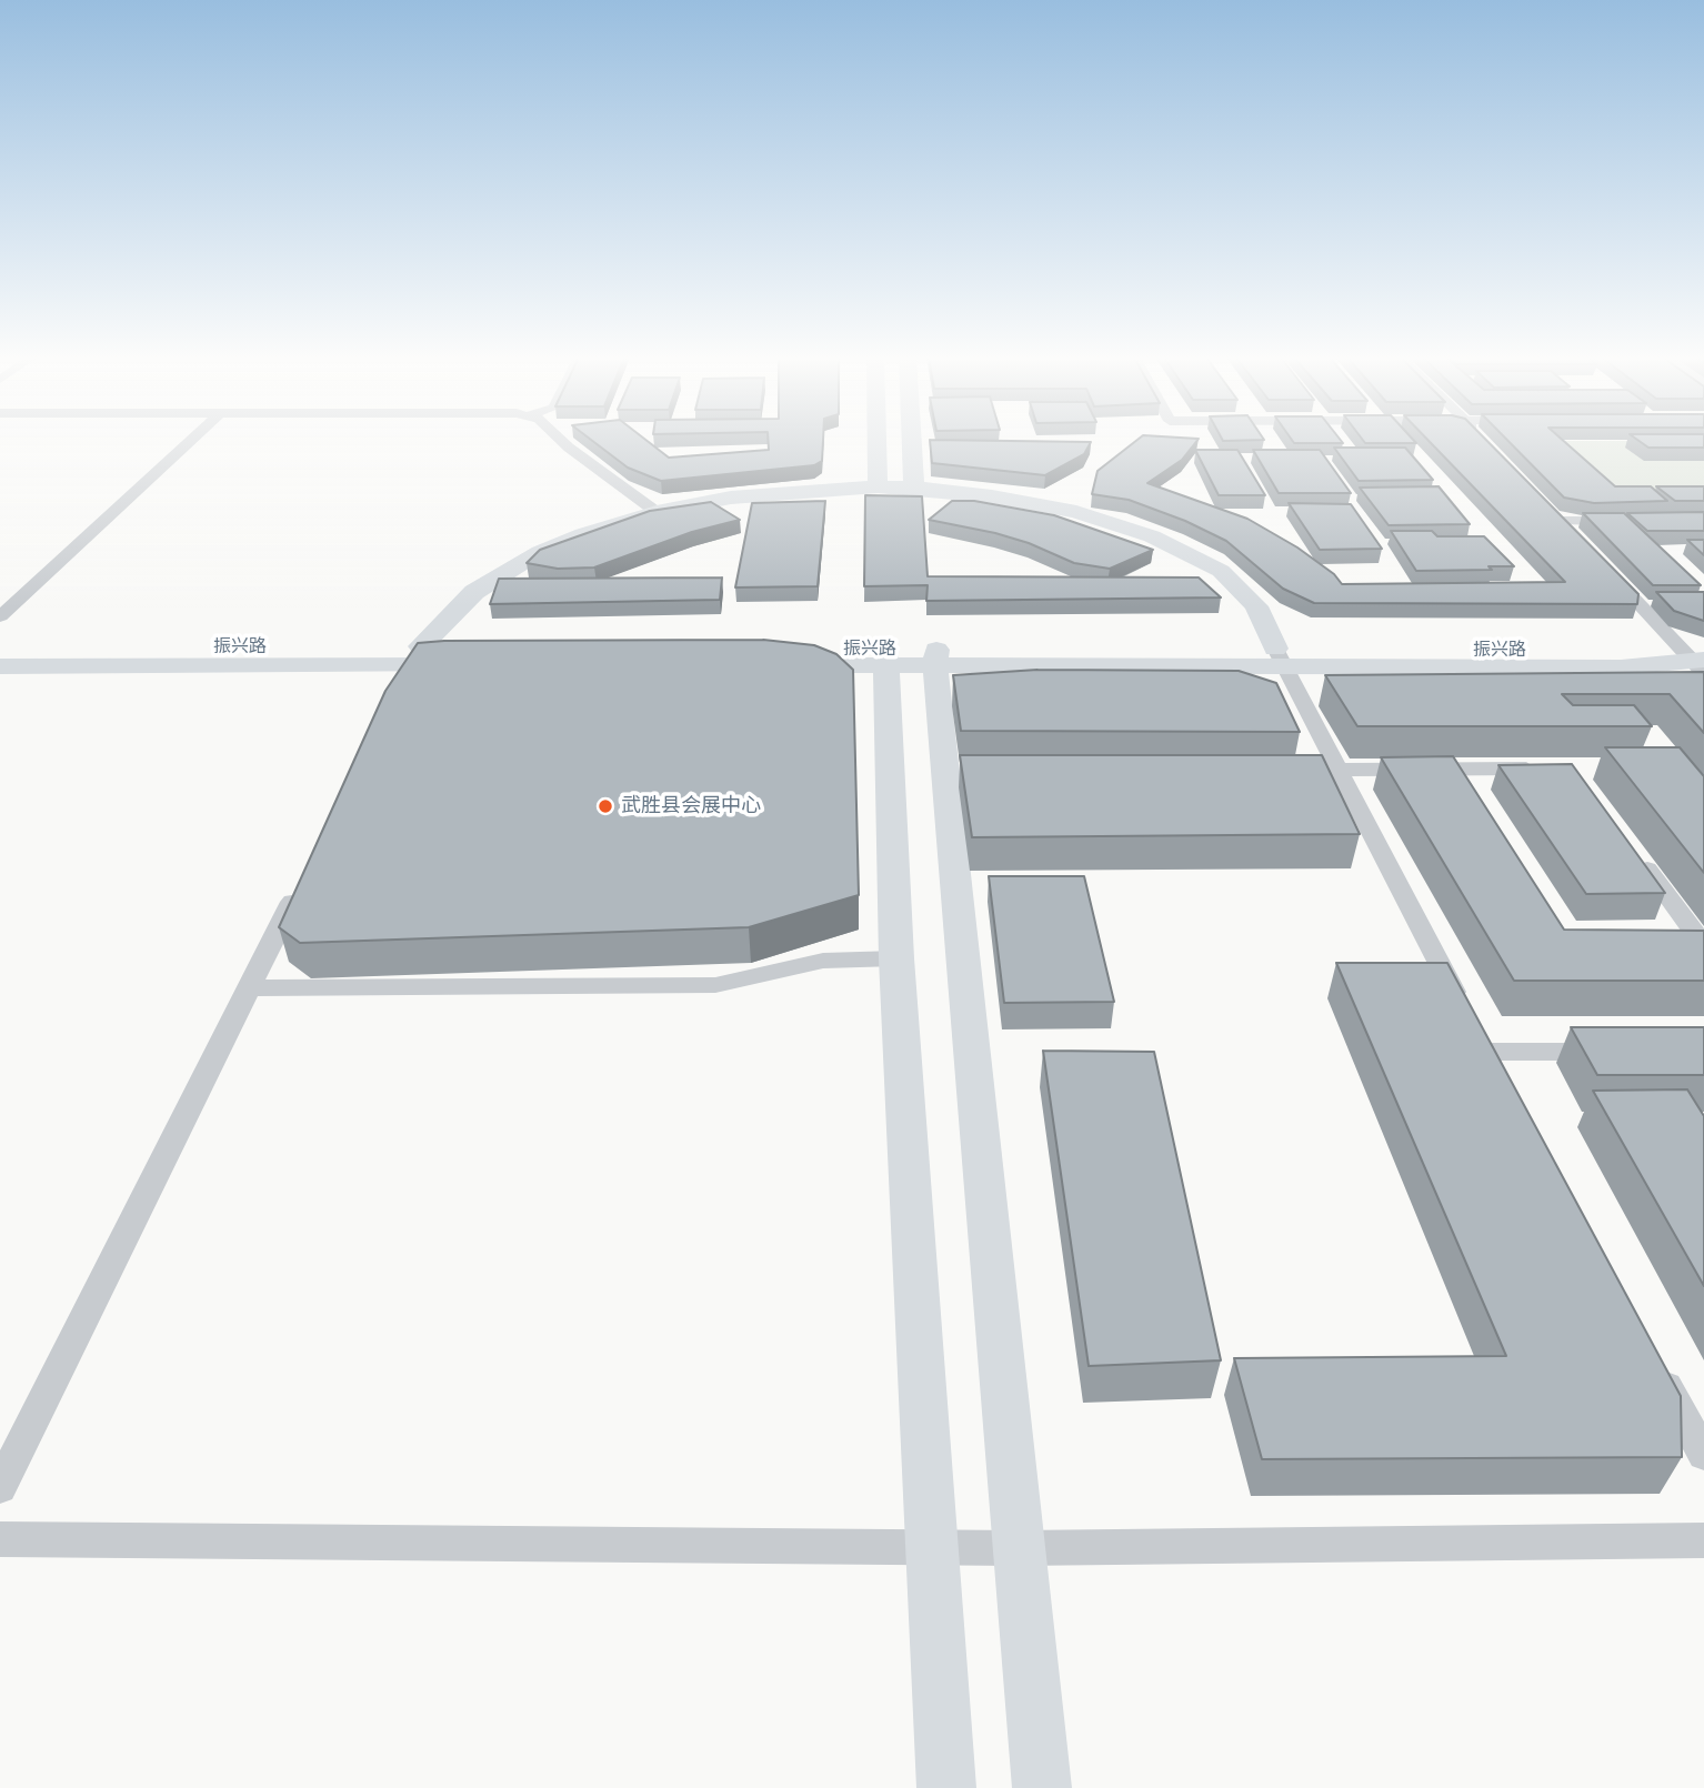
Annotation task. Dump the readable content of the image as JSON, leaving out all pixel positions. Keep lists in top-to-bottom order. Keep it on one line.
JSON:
{"streets":{"main road":["振兴路"]},"places":["武胜县会展中心"]}
